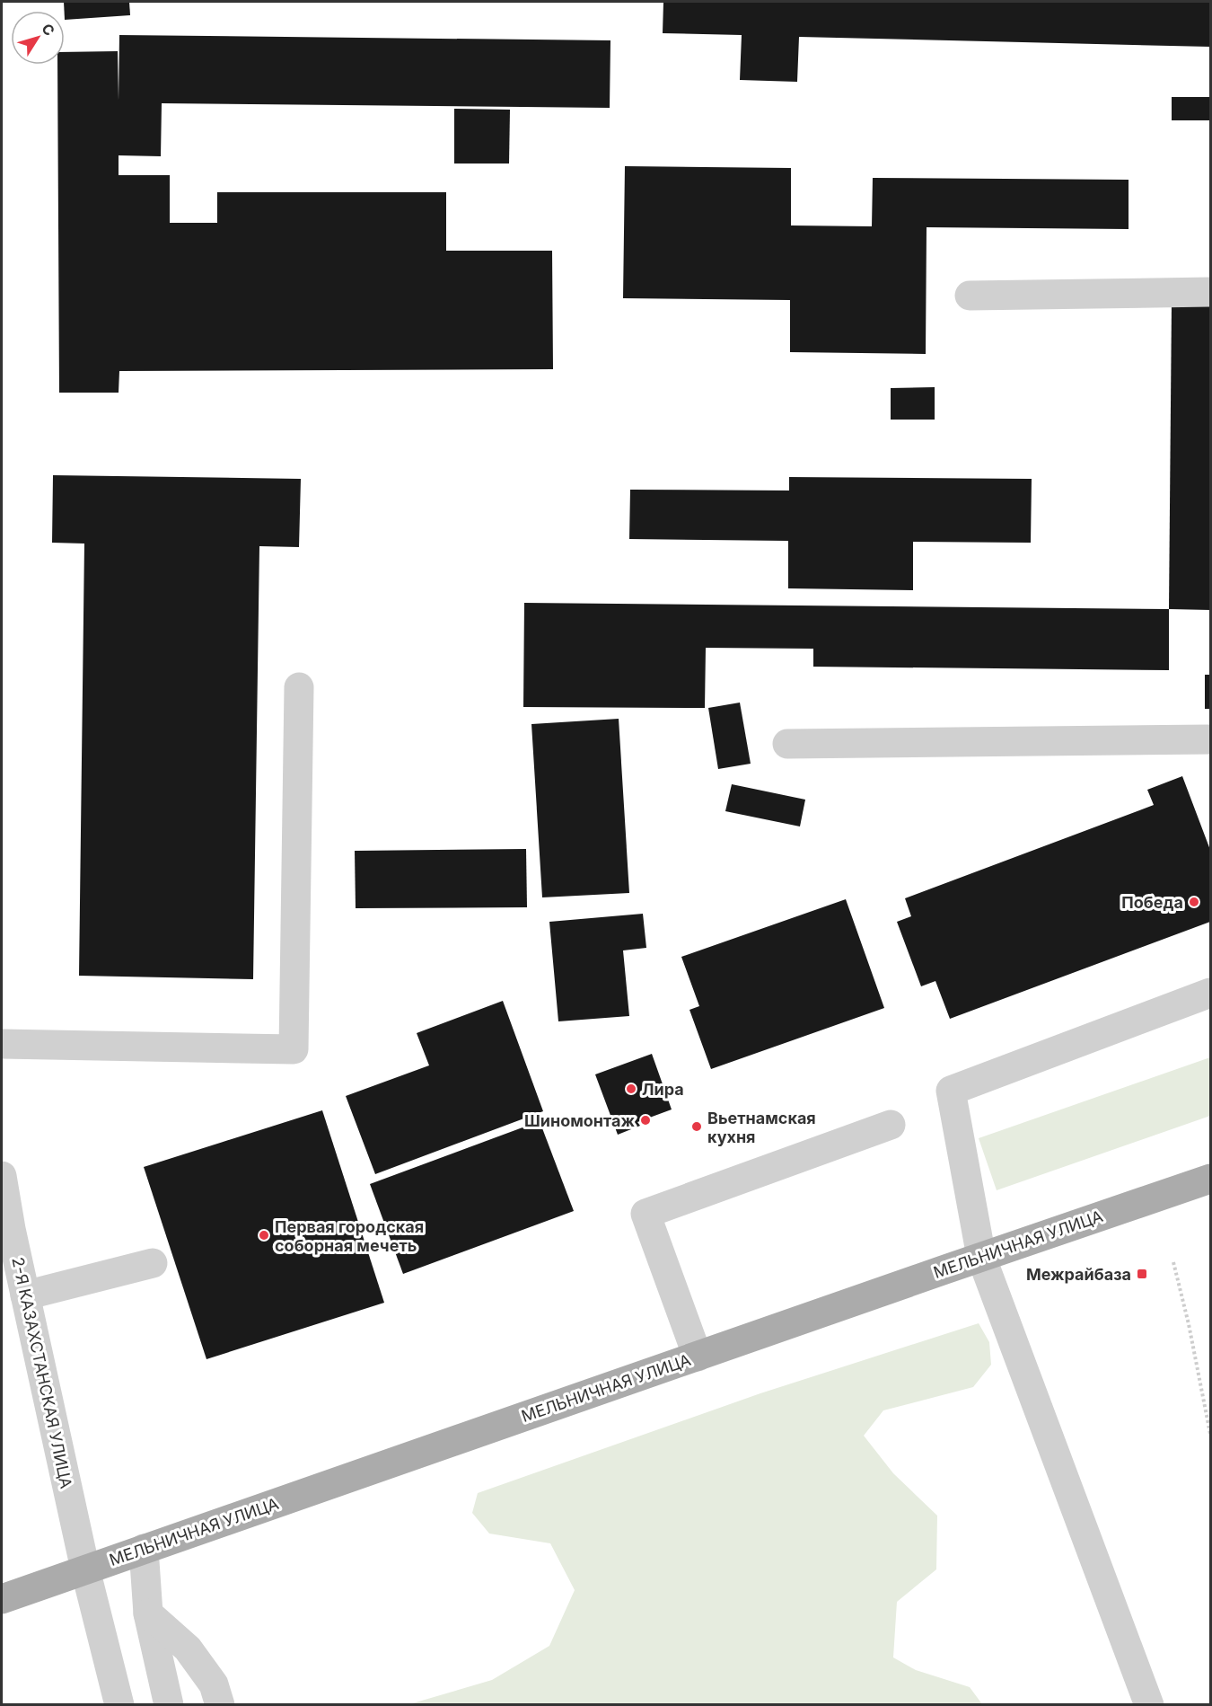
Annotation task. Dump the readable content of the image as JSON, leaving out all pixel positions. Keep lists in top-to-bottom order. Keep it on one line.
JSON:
{"streets":{"main road":["МЕЛЬНИЧНАЯ УЛИЦА"],"street":["2-Я КАЗАХСТАНСКАЯ УЛИЦА"]},"crossings":[["МЕЛЬНИЧНАЯ УЛИЦА","2-Я КАЗАХСТАНСКАЯ УЛИЦА"]],"places":{"other":["Победа","Лира","Шиномонтаж","Вьетнамская кухня","Первая городская соборная мечеть"],"transit":["Межрайбаза"]},"north":"top right"}
